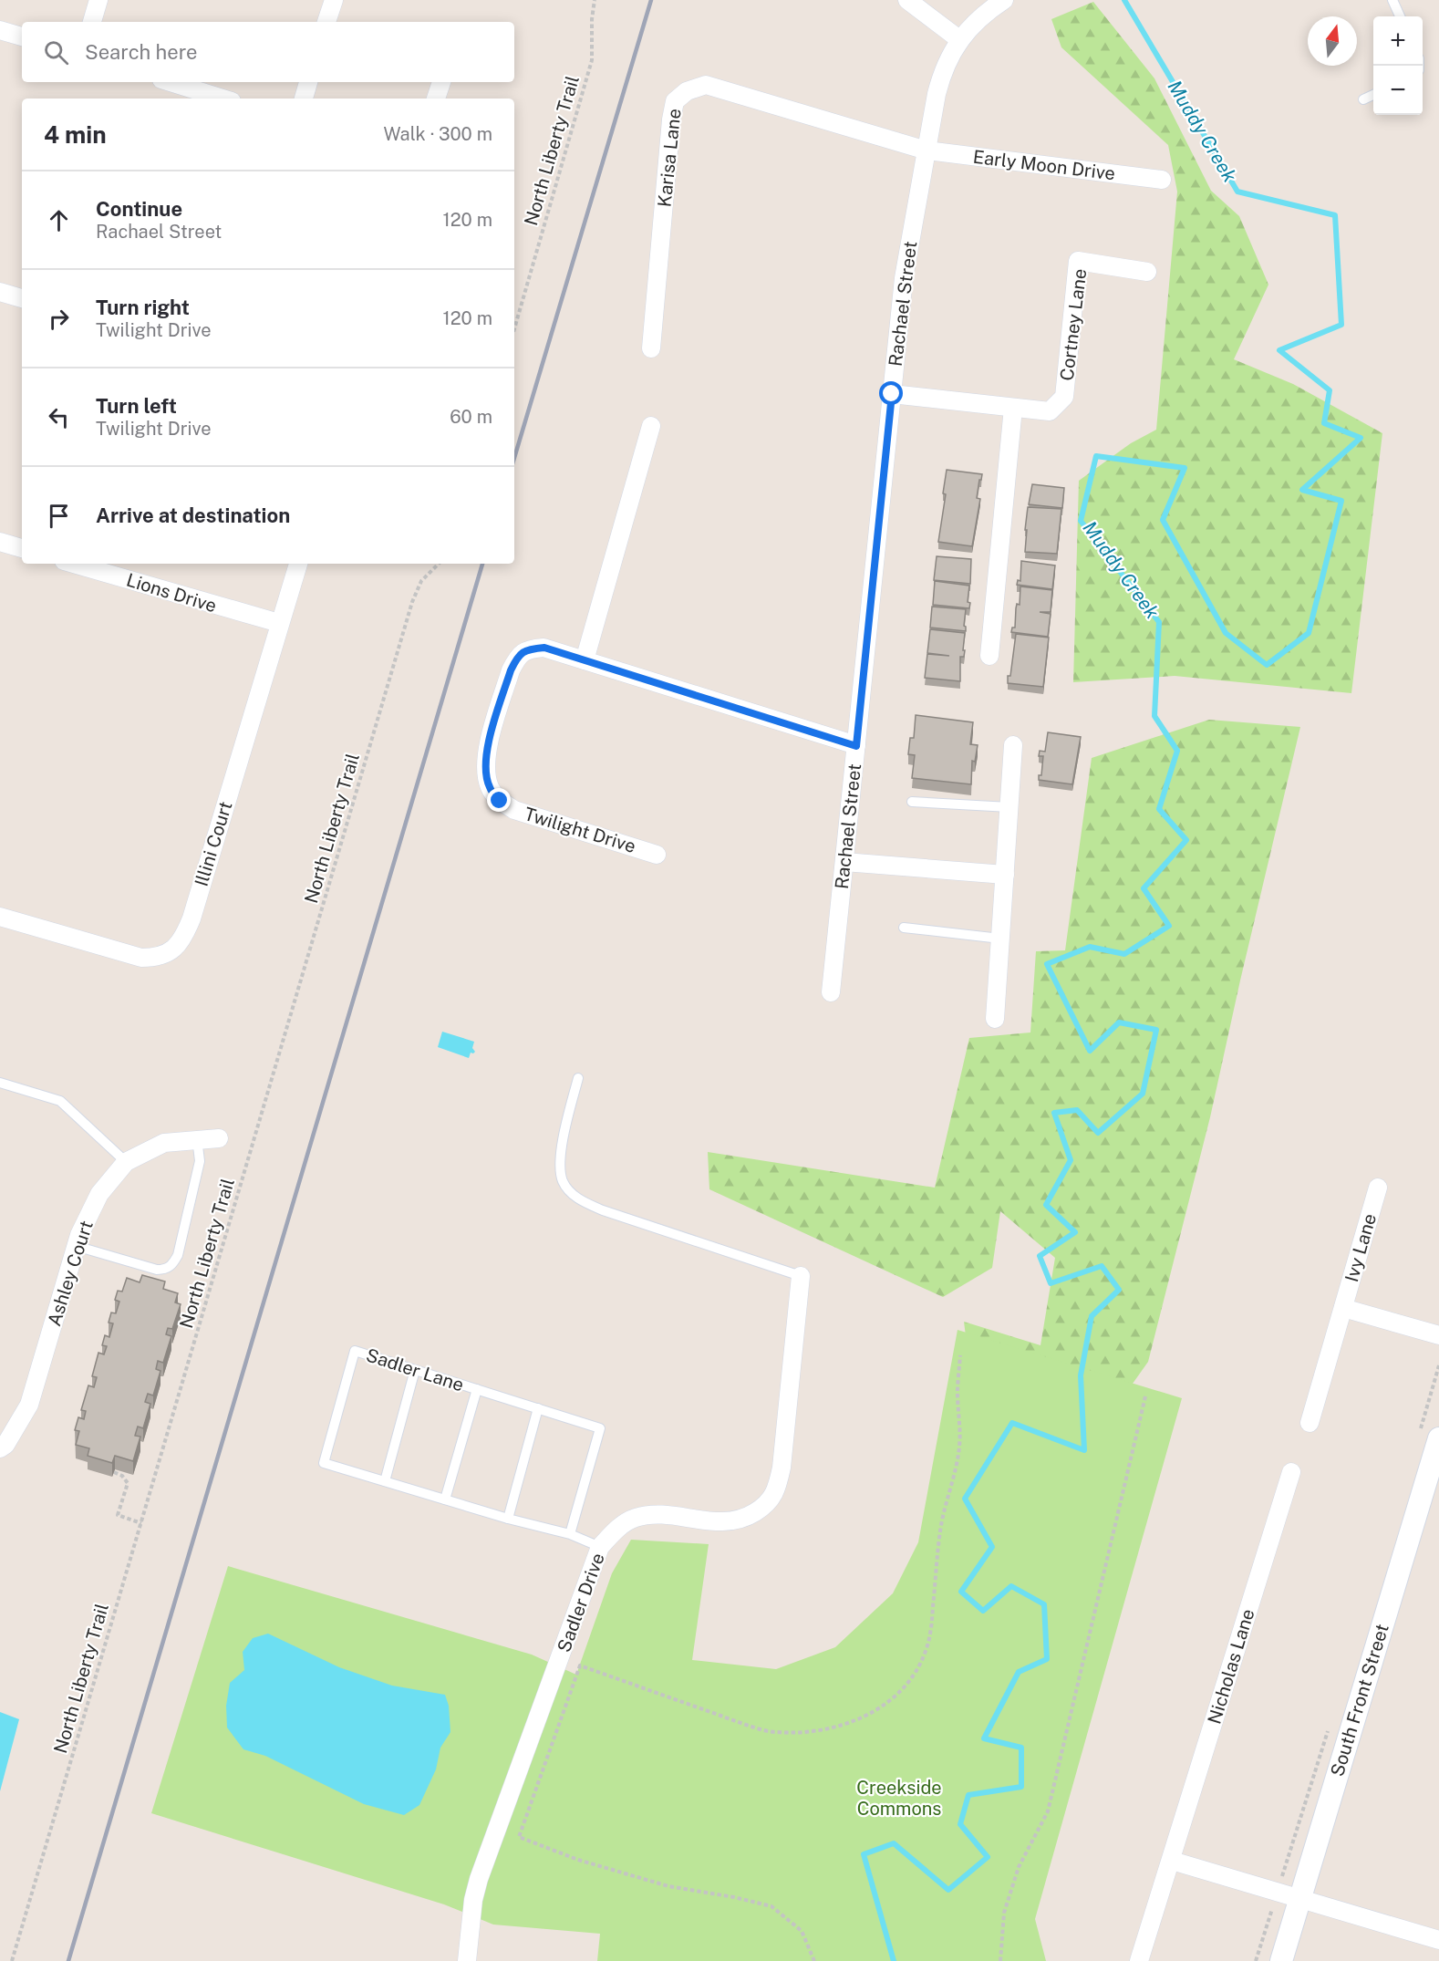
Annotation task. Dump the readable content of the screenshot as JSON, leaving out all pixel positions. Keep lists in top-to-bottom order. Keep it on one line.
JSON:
{"streets":{"street":["Karisa Lane","Early Moon Drive","Rachael Street","Cortney Lane","Lions Drive","Twilight Drive","Illini Court","Ivy Lane","Ashley Court","Sadler Drive","Nicholas Lane","South Front Street"],"lane":["Sadler Lane"],"path":["North Liberty Trail"]},"crossings":[["Karisa Lane","Early Moon Drive"],["Karisa Lane","Rachael Street"],["Early Moon Drive","Rachael Street"],["Rachael Street","Cortney Lane"],["Rachael Street","Twilight Drive"],["Lions Drive","Illini Court"],["Sadler Lane","Sadler Drive"]],"water":["Muddy Creek"],"parks":["Creekside Commons"],"north":"top","page":{"map_buttons":["+","−"],"search":"Search here","heading":["4 min","Walk · 300 m"],"list":[["Continue","Rachael Street","120 m"],["Turn right","Twilight Drive","120 m"],["Turn left","Twilight Drive","60 m"],"Arrive at destination"]}}
